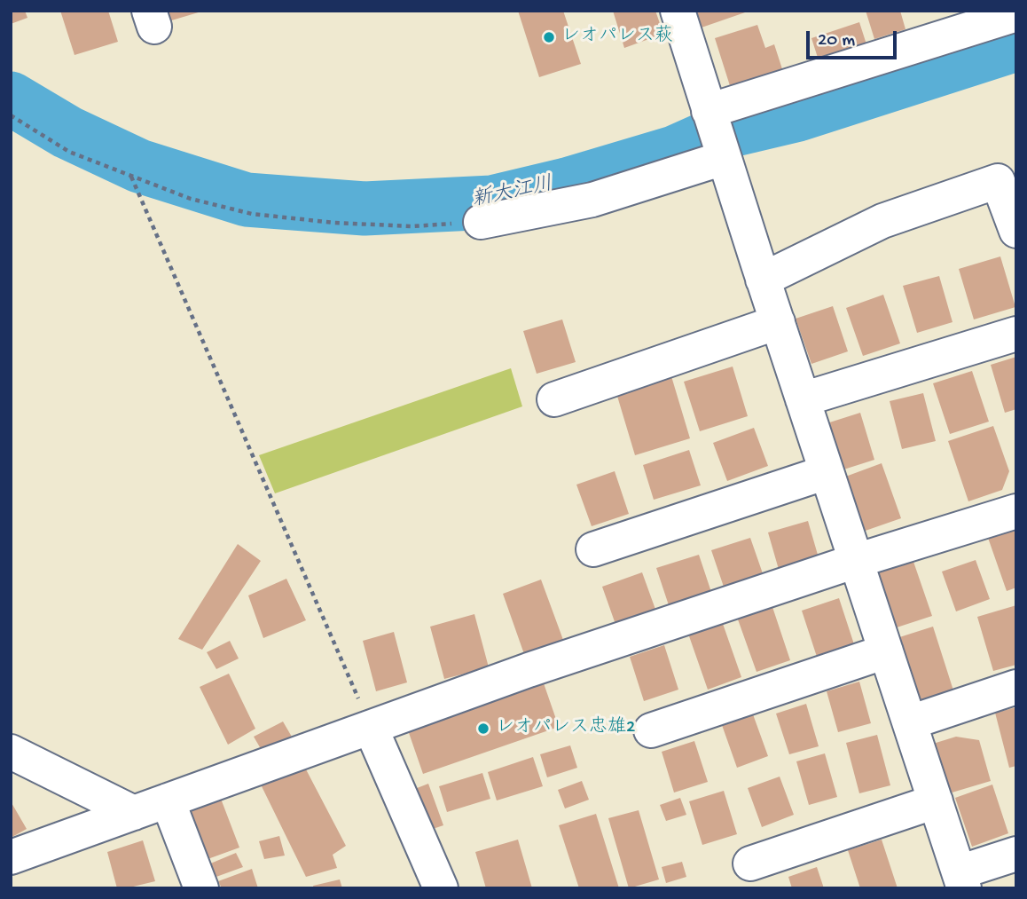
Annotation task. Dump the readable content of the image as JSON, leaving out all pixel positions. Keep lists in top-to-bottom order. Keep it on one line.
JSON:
{"water":["新大江川"],"places":["レオパレス萩","レオパレス忠雄2"],"scale_bar":"20 m"}
